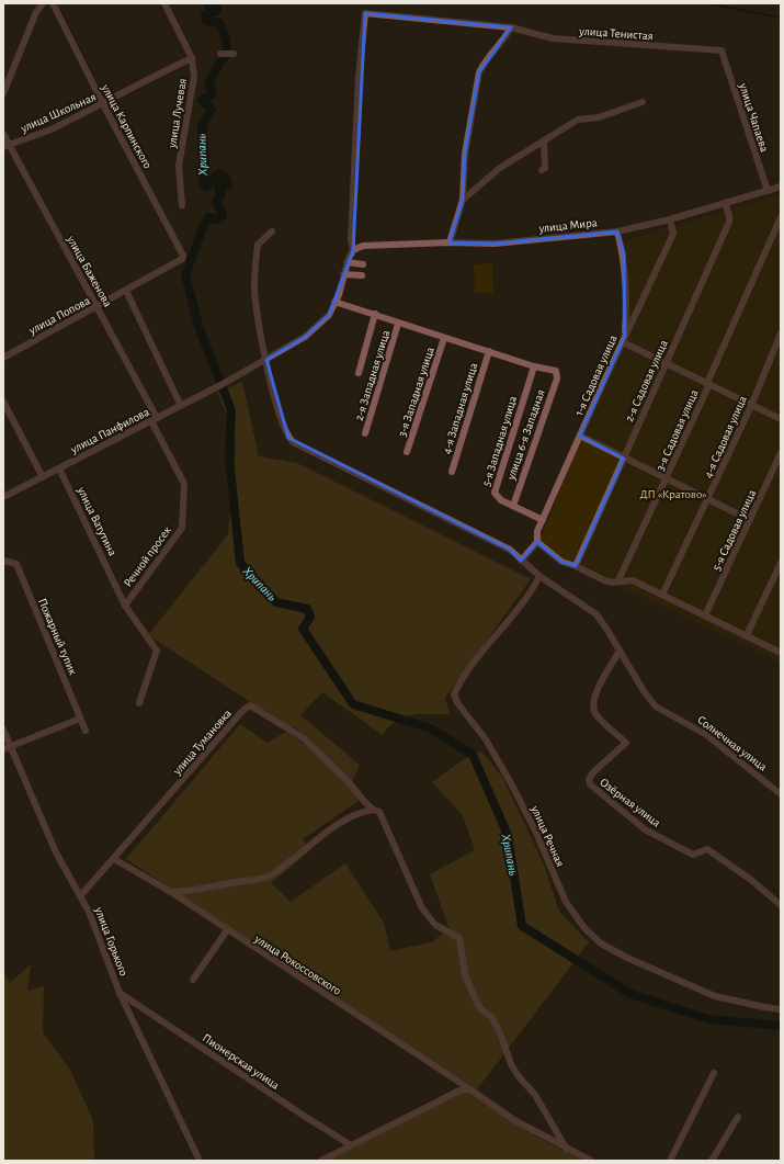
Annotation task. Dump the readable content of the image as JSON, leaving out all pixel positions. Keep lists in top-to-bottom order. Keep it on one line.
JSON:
{"streets":{"street":["улица Тенистая","улица Школьная","улица Лучевая","улица Чапаева","улица Карпинского","улица Мира","улица Баженова","улица Попова","2-я Западная улица","1-я Садовая улица","2-я Садовая улица","3-я Западная улица","4-я Западная улица","улица Панфилова","3-я Садовая улица","улица 6-я Западная","4-я Садовая улица","5-я Западная улица","улица Ватутина","5-я Садовая улица","Речной просек","Пожарный тупик","улица Тумановка","Солнечная улица","Озёрная улица","улица Речная","улица Горького","улица Рокоссовского","Пионерская улица"]},"crossings":[["улица Тенистая","улица Чапаева"],["улица Тенистая","улица Мира"],["улица Школьная","улица Лучевая"],["улица Школьная","улица Карпинского"],["улица Школьная","улица Баженова"],["улица Чапаева","улица Мира"],["улица Карпинского","улица Попова"],["улица Мира","1-я Садовая улица"],["улица Мира","2-я Садовая улица"],["улица Баженова","улица Попова"],["улица Баженова","улица Панфилова"],["улица Баженова","Речной просек"],["1-я Садовая улица","5-я Западная улица"],["улица Панфилова","улица Ватутина"],["улица Панфилова","Речной просек"],["улица Панфилова","Солнечная улица"],["улица 6-я Западная","5-я Западная улица"],["улица Ватутина","Речной просек"],["улица Тумановка","улица Горького"],["улица Тумановка","улица Рокоссовского"],["Солнечная улица","Озёрная улица"],["Солнечная улица","улица Речная"],["улица Горького","Пионерская улица"]],"water":["Хрипань"],"parks":["ДП «Кратово»"]}
